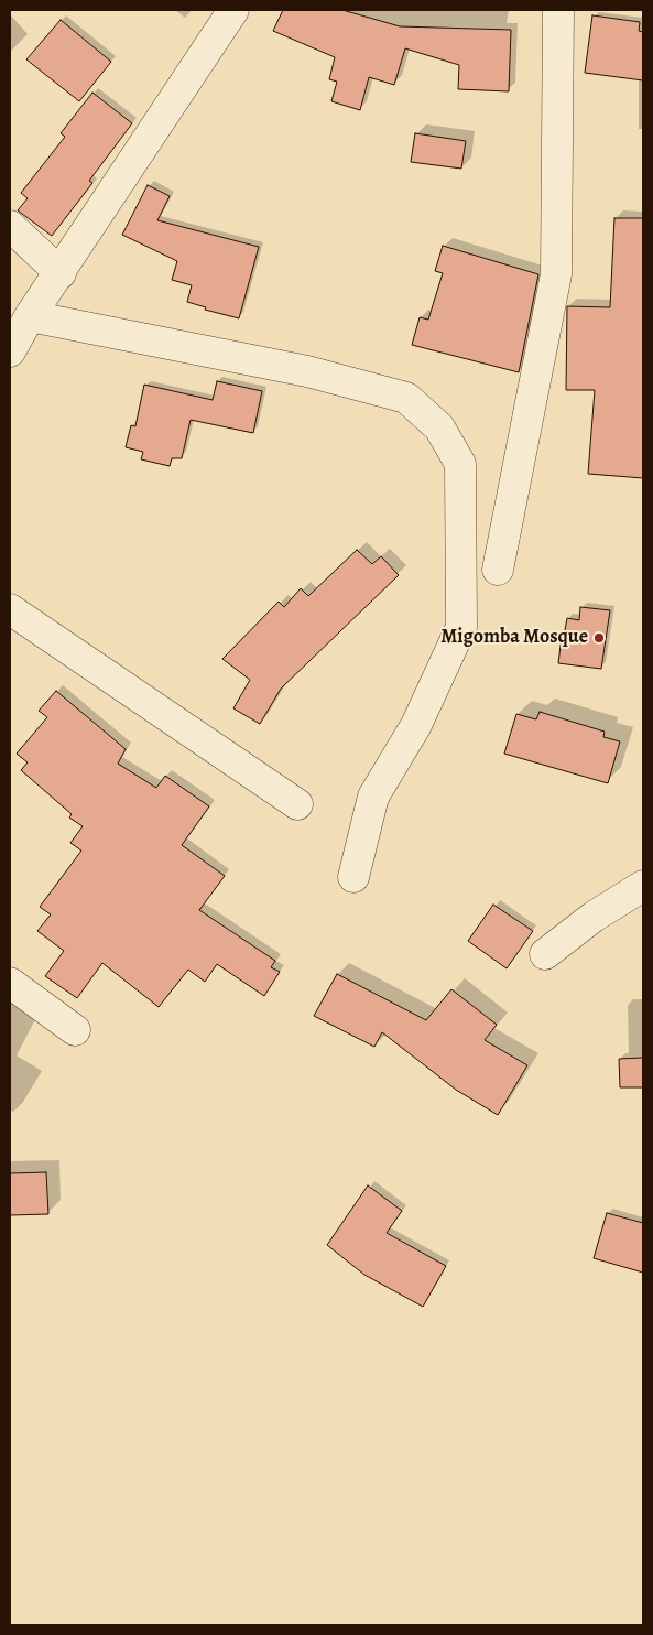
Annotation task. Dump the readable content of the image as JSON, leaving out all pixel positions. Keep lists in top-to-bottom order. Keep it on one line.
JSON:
{"places":["Migomba Mosque"]}
